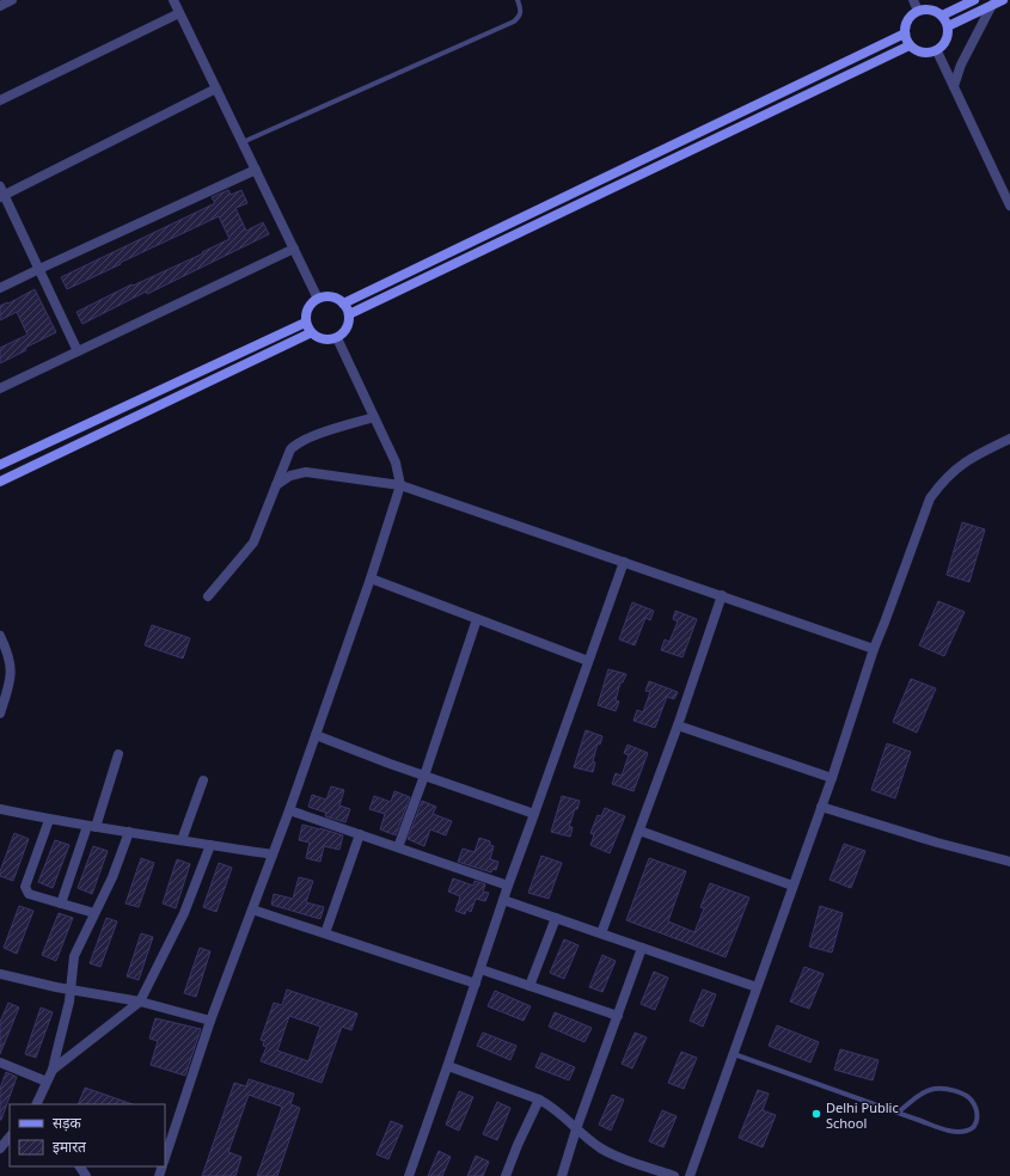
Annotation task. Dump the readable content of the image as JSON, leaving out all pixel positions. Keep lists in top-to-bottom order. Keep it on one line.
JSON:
{"places":["Delhi Public School"],"legend":["सड़क","इमारत"]}
